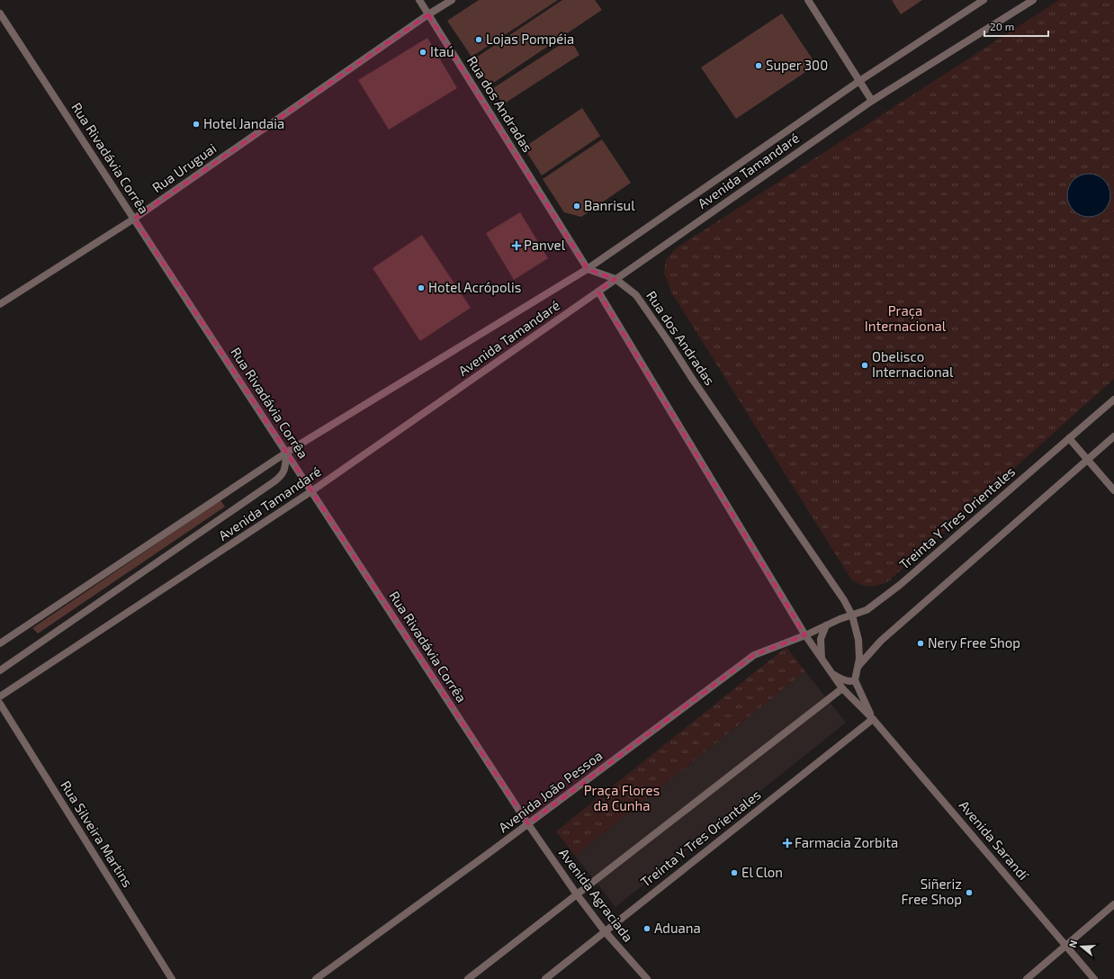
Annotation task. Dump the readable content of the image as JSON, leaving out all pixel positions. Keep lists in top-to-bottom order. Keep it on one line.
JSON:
{"streets":{"street":["Rua dos Andradas","Rua Rivadávia Corrêa","Rua Uruguai","Avenida Tamandaré","Treinta Y Tres Orientales","Avenida João Pessoa","Rua Silveira Martins","Avenida Sarandí","Avenida Agraciada"]},"crossings":[["Rua dos Andradas","Rua Uruguai"],["Rua dos Andradas","Avenida Tamandaré"],["Rua dos Andradas","Treinta Y Tres Orientales"],["Rua Rivadávia Corrêa","Rua Uruguai"],["Rua Rivadávia Corrêa","Avenida Tamandaré"],["Rua Rivadávia Corrêa","Avenida João Pessoa"],["Rua Rivadávia Corrêa","Avenida Agraciada"],["Treinta Y Tres Orientales","Avenida João Pessoa"],["Treinta Y Tres Orientales","Avenida Sarandí"],["Treinta Y Tres Orientales","Avenida Agraciada"],["Avenida João Pessoa","Avenida Sarandí"],["Avenida João Pessoa","Avenida Agraciada"]],"parks":["Praça Internacional","Praça Flores da Cunha"],"places":{"other":["Lojas Pompéia","Itaú","Super 300","Hotel Jandaia","Banrisul","Hotel Acrópolis","Obelisco Internacional","Nery Free Shop","El Clon","Siñeriz Free Shop","Aduana"],"health":["Panvel","Farmacia Zorbita"]},"scale_bar":"20 m","north":"left"}
